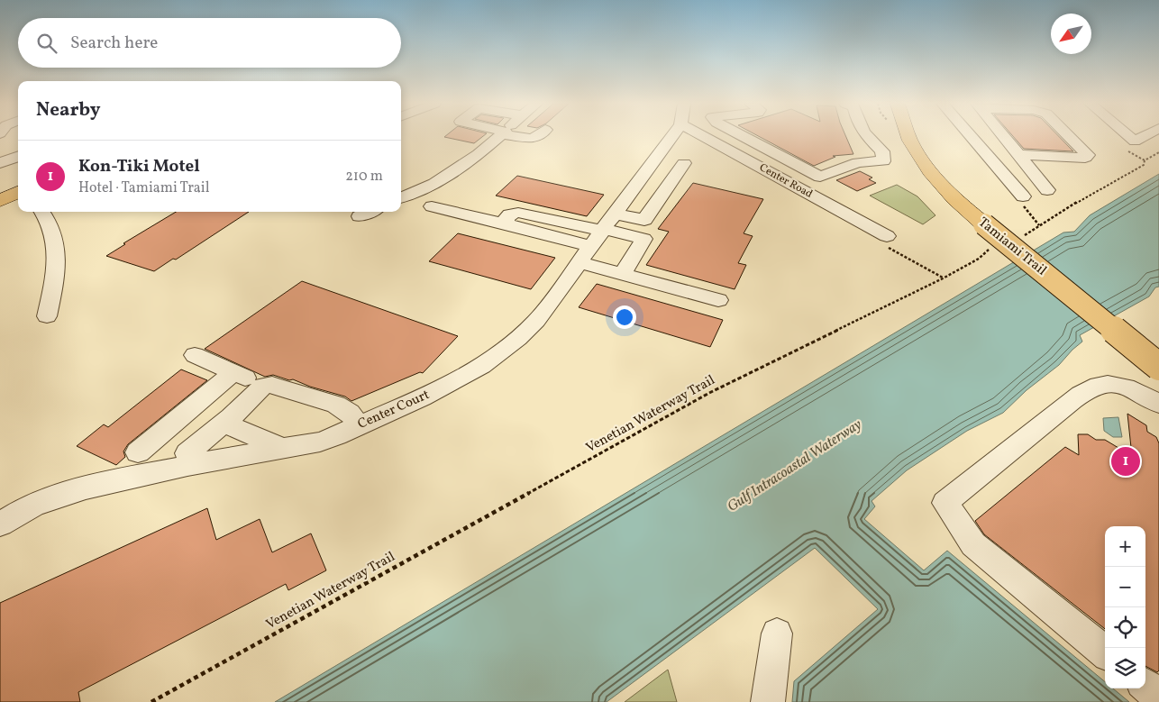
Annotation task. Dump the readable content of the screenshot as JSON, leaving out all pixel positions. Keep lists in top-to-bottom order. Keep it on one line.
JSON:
{"streets":{"main road":["Tamiami Trail"],"street":["Center Road","Center Court"],"path":["Venetian Waterway Trail"]},"water":["Gulf Intracoastal Waterway"],"north":"bottom left","page":{"search":"Search here","heading":"Nearby","list":[{"mark":"1","name":"Kon-Tiki Motel","note":"Hotel · Tamiami Trail","value":"210 m"}],"pins":"1","map_buttons":["+","−"]}}
